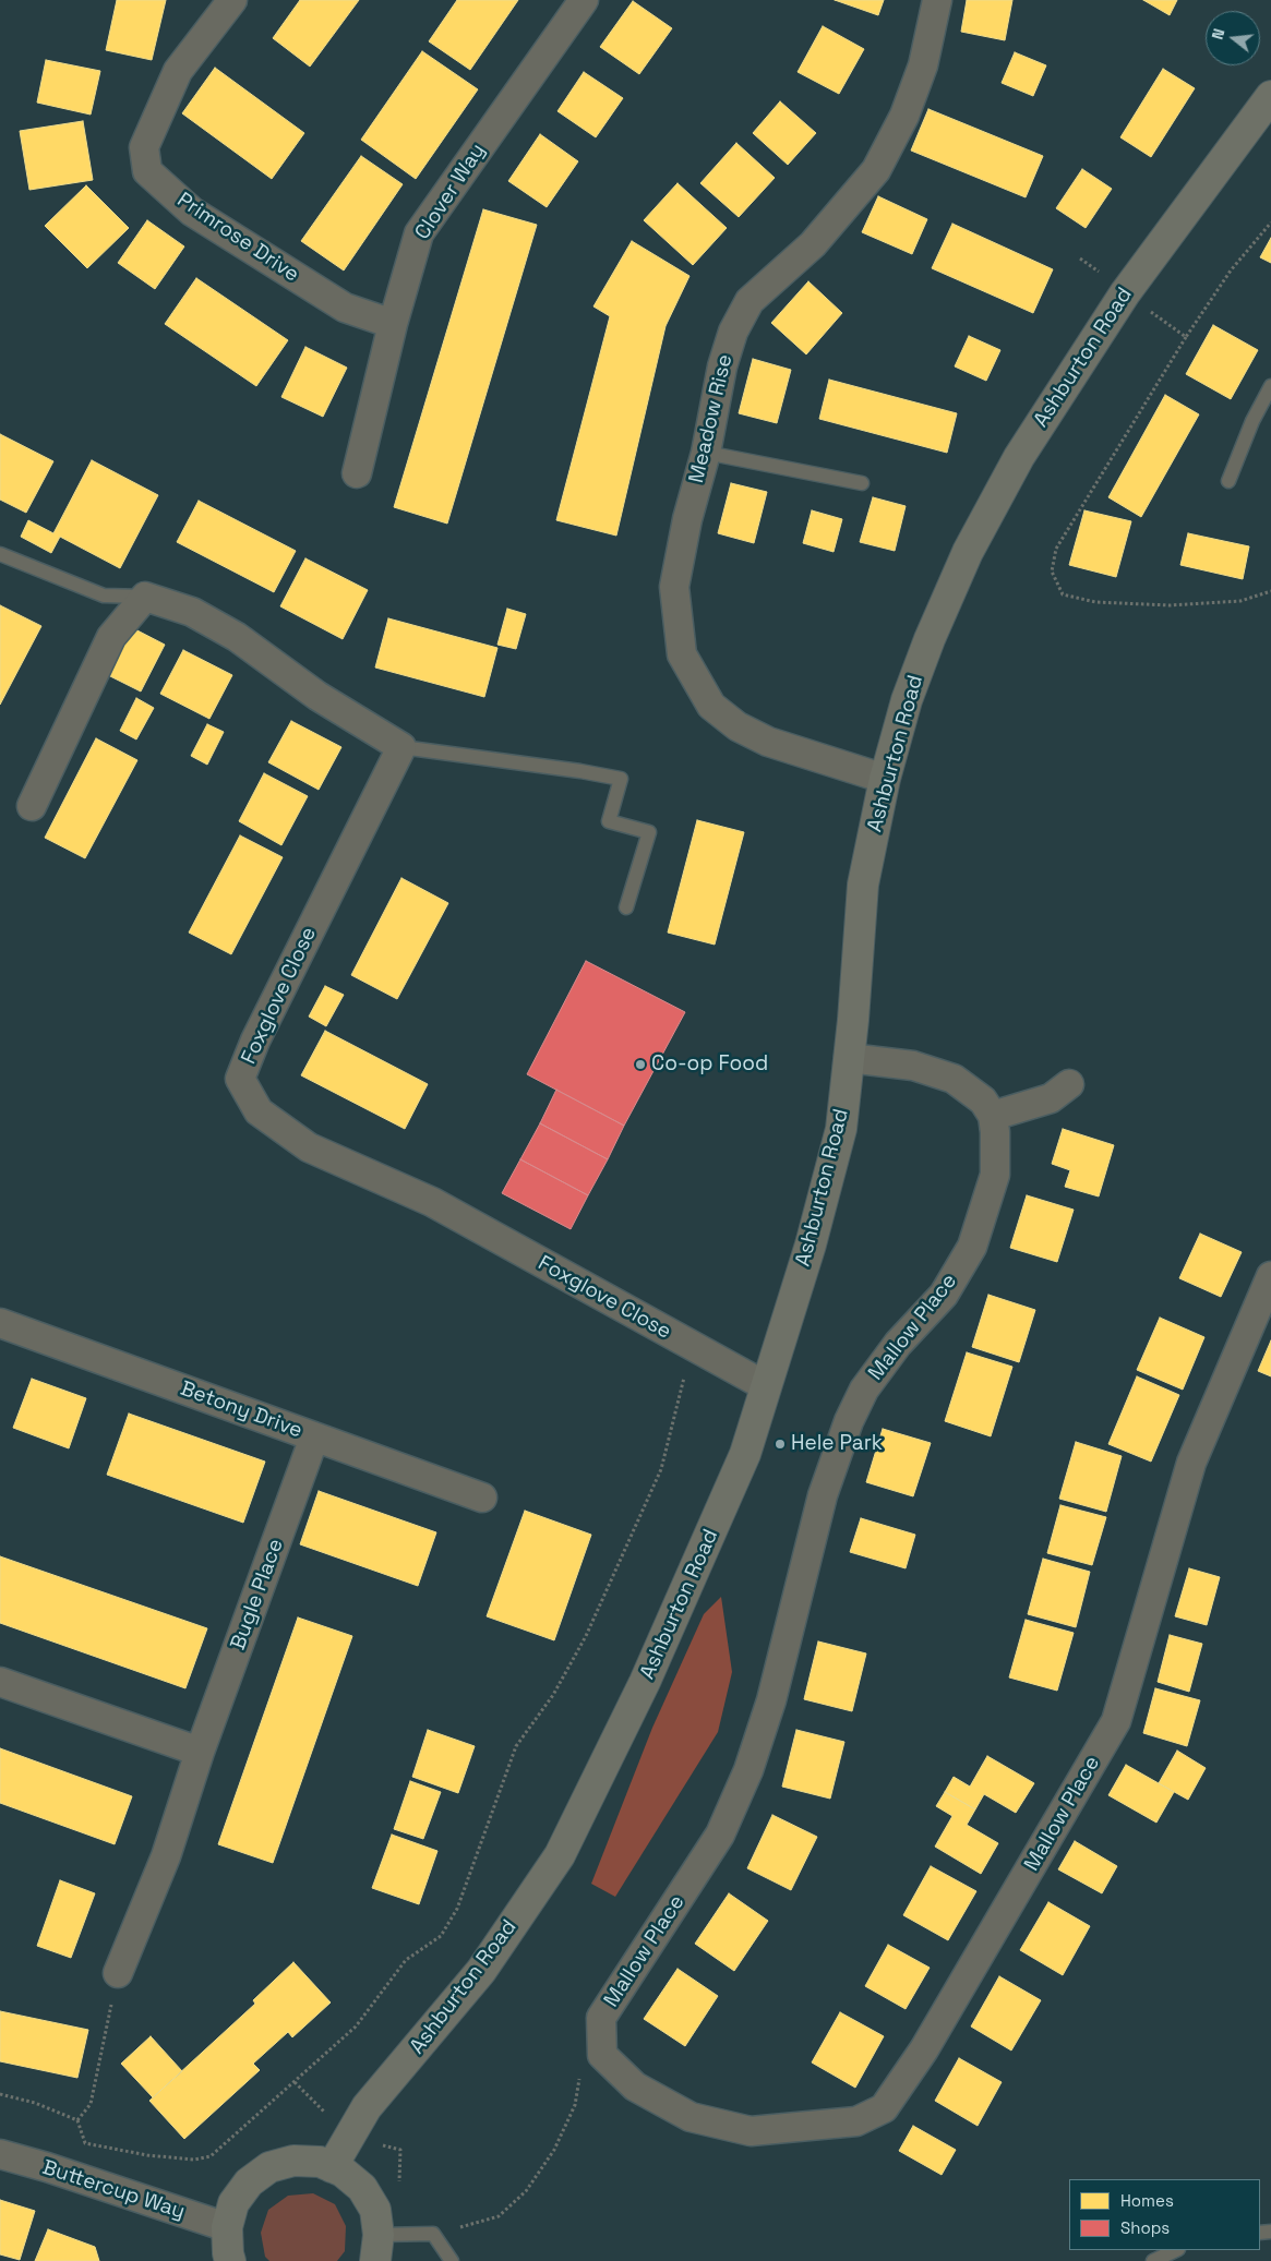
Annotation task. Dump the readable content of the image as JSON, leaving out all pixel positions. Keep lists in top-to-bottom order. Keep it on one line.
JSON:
{"streets":{"main road":["Ashburton Road"],"street":["Clover Way","Primrose Drive","Meadow Rise","Foxglove Close","Mallow Place","Betony Drive","Bugle Place","Buttercup Way"]},"crossings":[["Clover Way","Primrose Drive"],["Ashburton Road","Meadow Rise"],["Ashburton Road","Foxglove Close"],["Betony Drive","Bugle Place"]],"places":["Co-op Food","Hele Park"],"legend":["Homes","Shops"],"north":"left"}
